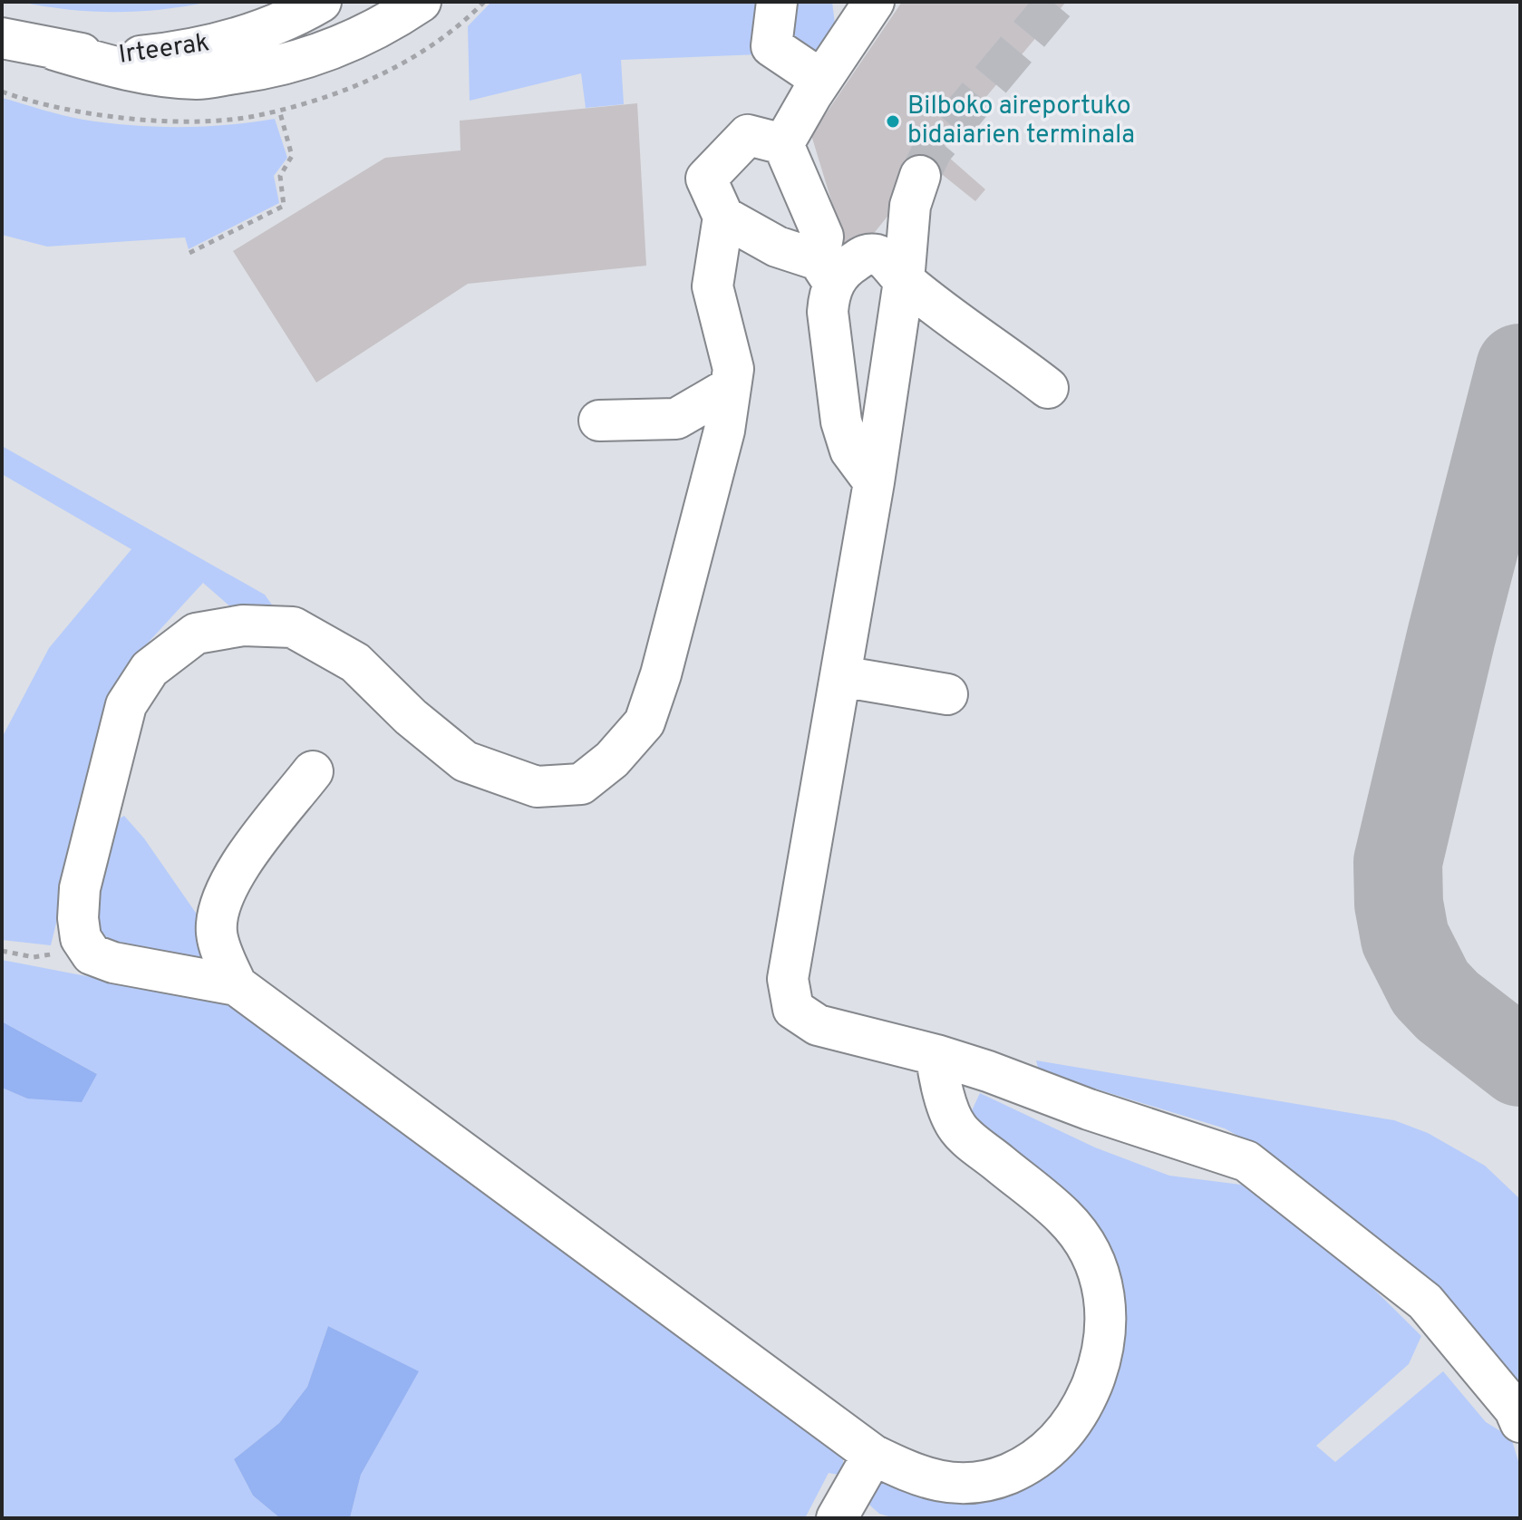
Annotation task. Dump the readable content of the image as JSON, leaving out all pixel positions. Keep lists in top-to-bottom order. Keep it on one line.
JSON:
{"streets":{"street":["Irteerak"]},"places":["Bilboko aireportuko bidaiarien terminala"]}
